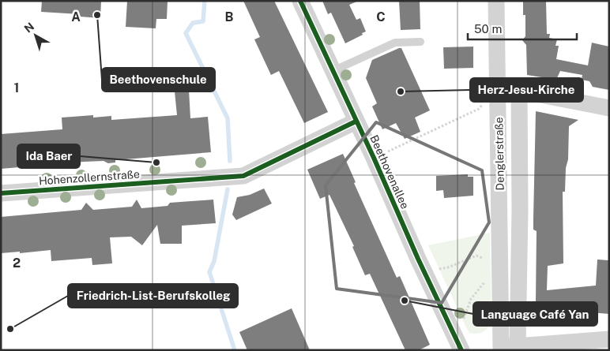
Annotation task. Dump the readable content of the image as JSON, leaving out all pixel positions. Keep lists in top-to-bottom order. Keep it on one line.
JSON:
{"streets":{"street":["Denglerstraße","Beethovenallee","Hohenzollernstraße"]},"crossings":[["Beethovenallee","Hohenzollernstraße"]],"places":["Beethovenschule","Herz-Jesu-Kirche","Ida Baer","Language Café Yan","Friedrich-List-Berufskolleg"],"scale_bar":"50 m","north":"top left","grid":{"columns":["A","B","C"],"rows":["1","2"]}}
